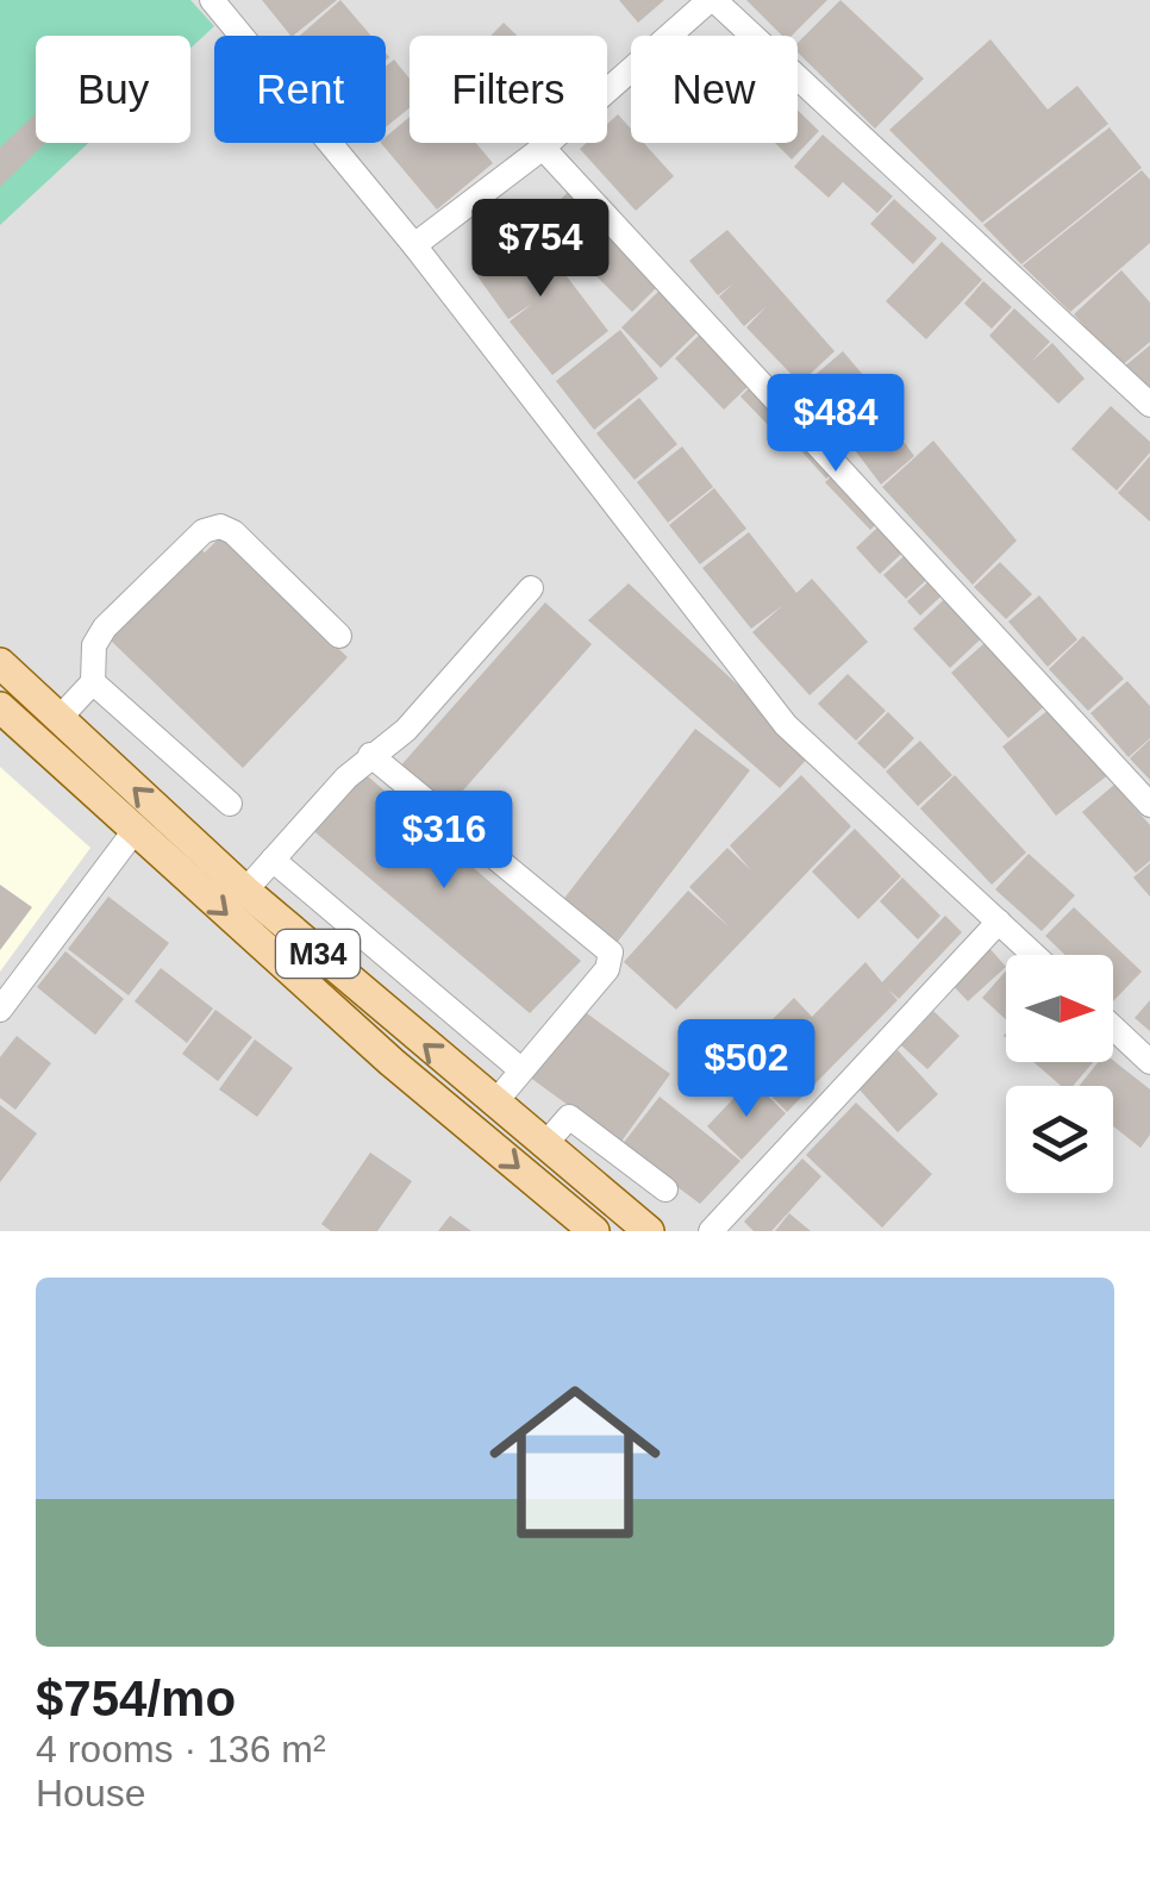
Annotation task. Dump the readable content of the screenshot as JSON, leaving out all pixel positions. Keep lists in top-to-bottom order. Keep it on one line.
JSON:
{"streets":{"main road":["M34"]},"north":"right","page":{"chip":["Buy","Rent","Filters","New"],"price":["$754","$484","$316","$502"],"list":[{"name":"$754/mo","note":"4 rooms · 136 m² · House"}]}}
